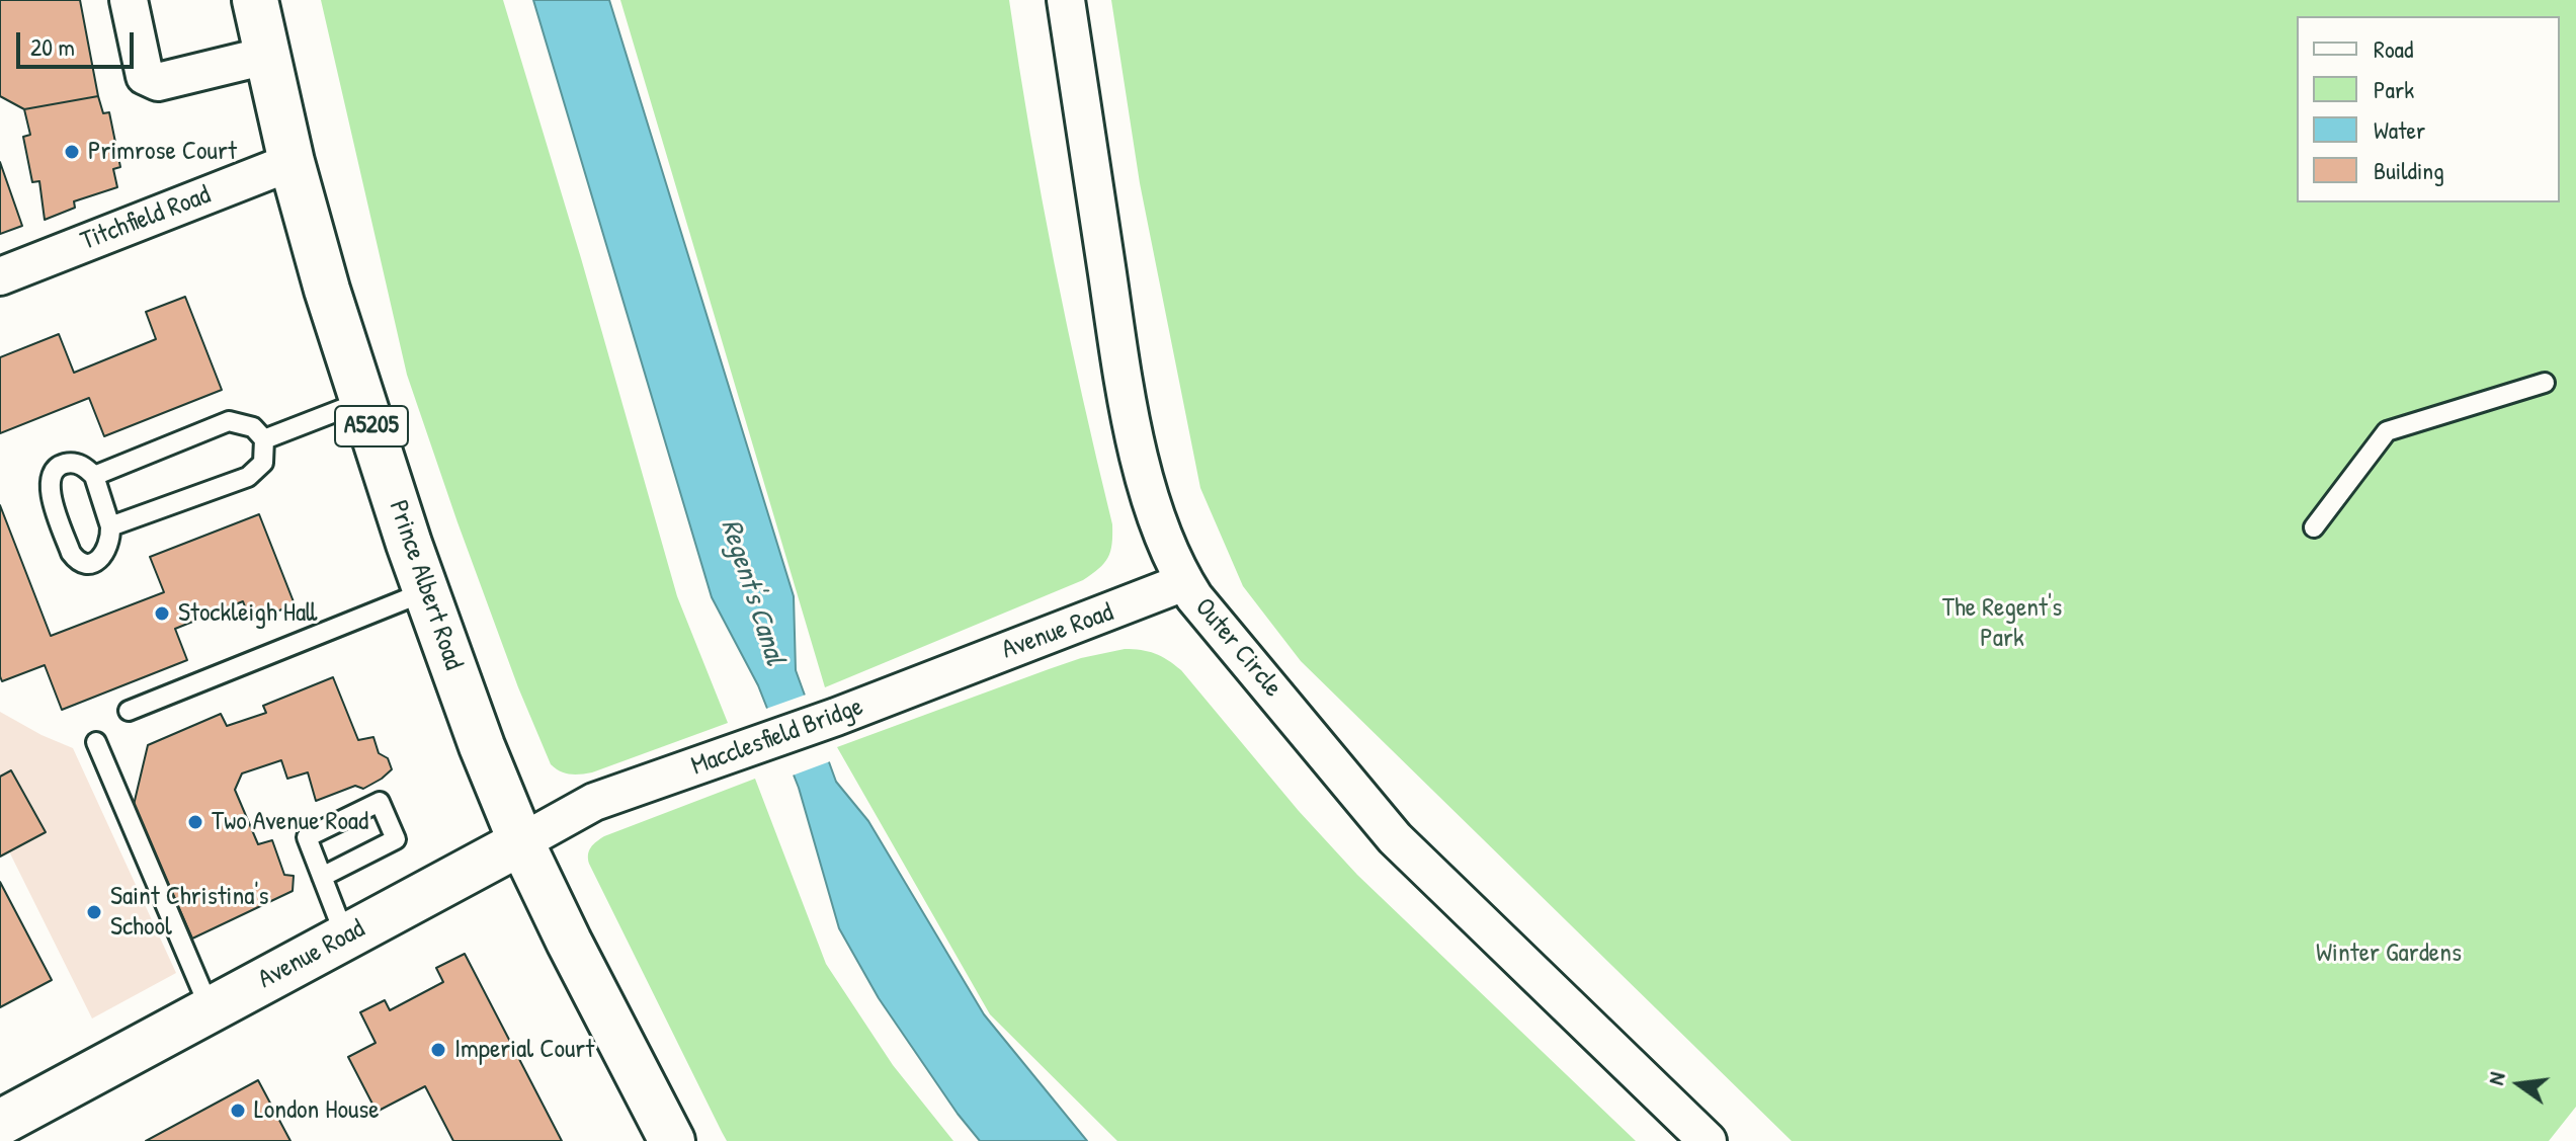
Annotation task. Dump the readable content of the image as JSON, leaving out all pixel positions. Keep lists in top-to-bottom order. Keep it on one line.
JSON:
{"streets":{"main road":["A5205","Prince Albert Road","Avenue Road"],"street":["Titchfield Road","Outer Circle","Macclesfield Bridge"]},"crossings":[["Titchfield Road","Prince Albert Road"],["Prince Albert Road","Avenue Road"],["Avenue Road","Outer Circle"],["Avenue Road","Macclesfield Bridge"]],"water":["Regent's Canal"],"parks":["The Regent's Park","Winter Gardens"],"places":["Primrose Court","Stockleigh Hall","Two Avenue Road","Saint Christina's School","Imperial Court","London House"],"legend":["Road","Park","Water","Building"],"scale_bar":"20 m","north":"left"}
